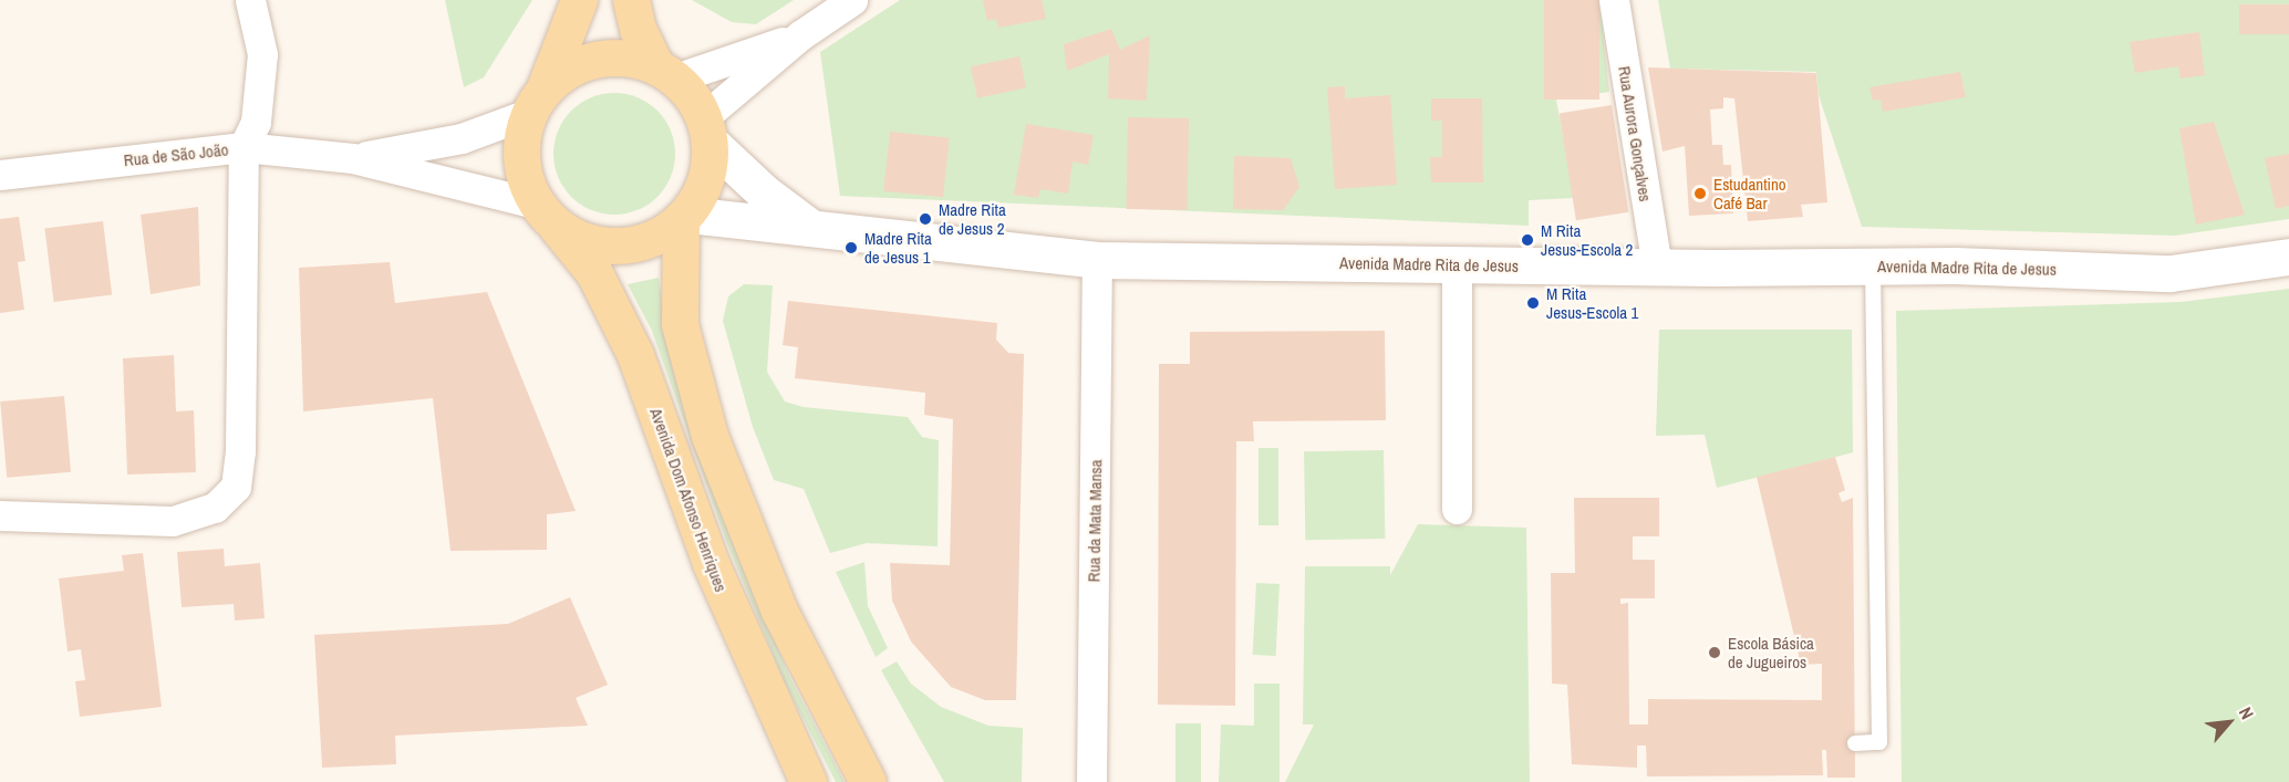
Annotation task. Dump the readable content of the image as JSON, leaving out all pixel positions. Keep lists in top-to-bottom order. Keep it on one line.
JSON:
{"streets":{"main road":["Avenida Dom Afonso Henriques"],"street":["Rua Aurora Gonçalves","Rua de São João","Avenida Madre Rita de Jesus","Rua da Mata Mansa"]},"crossings":[["Rua Aurora Gonçalves","Avenida Madre Rita de Jesus"],["Avenida Madre Rita de Jesus","Avenida Dom Afonso Henriques"],["Avenida Madre Rita de Jesus","Rua da Mata Mansa"]],"places":["Estudantino Café Bar","Madre Rita de Jesus 2","M Rita Jesus-Escola 2","Madre Rita de Jesus 1","M Rita Jesus-Escola 1","Escola Básica de Jugueiros"],"north":"top right"}
